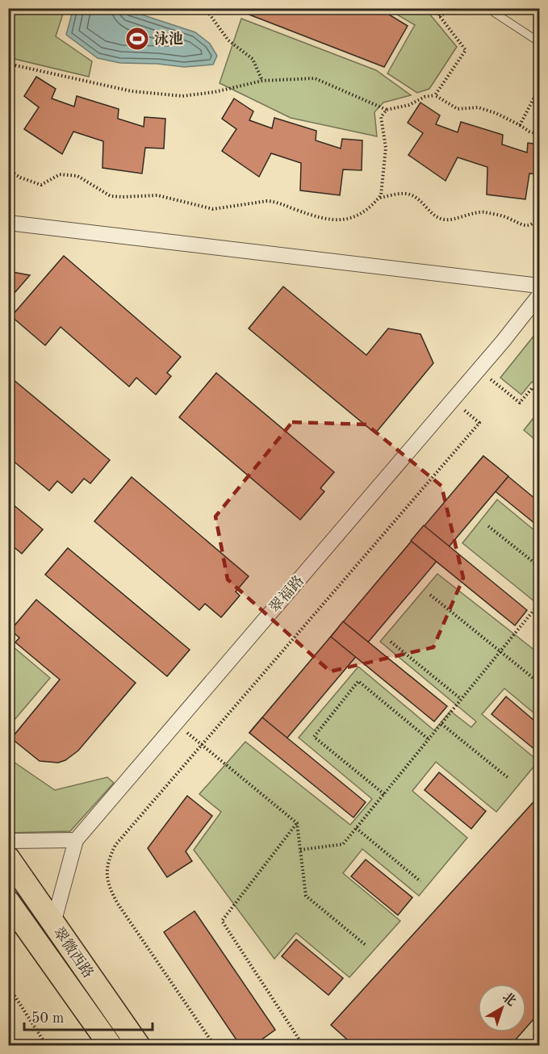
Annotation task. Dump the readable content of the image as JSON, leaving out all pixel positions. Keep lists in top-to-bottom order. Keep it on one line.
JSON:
{"streets":{"main road":["翠微西路"],"street":["翠福路"]},"places":{"sports":["泳池"]},"scale_bar":"50 m","north":"top right"}
